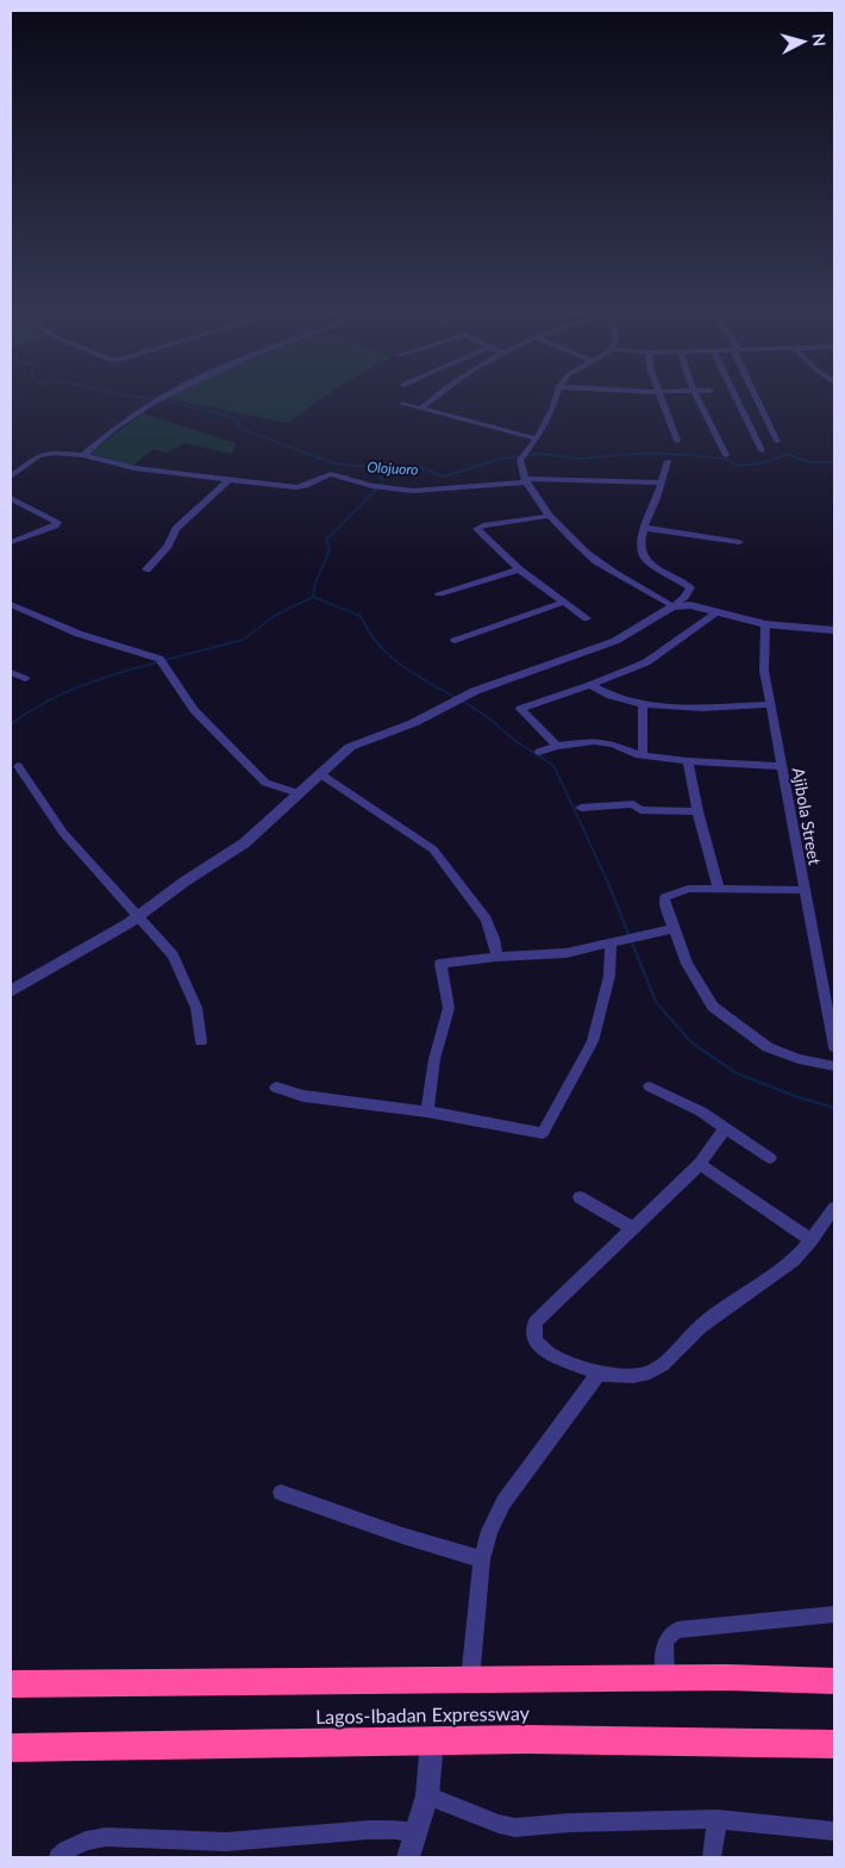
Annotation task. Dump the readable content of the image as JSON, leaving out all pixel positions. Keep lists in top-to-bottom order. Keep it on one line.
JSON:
{"streets":{"highway":["Lagos-Ibadan Expressway"],"street":["Ajibola Street"]},"water":["Olojuoro"],"north":"right"}
